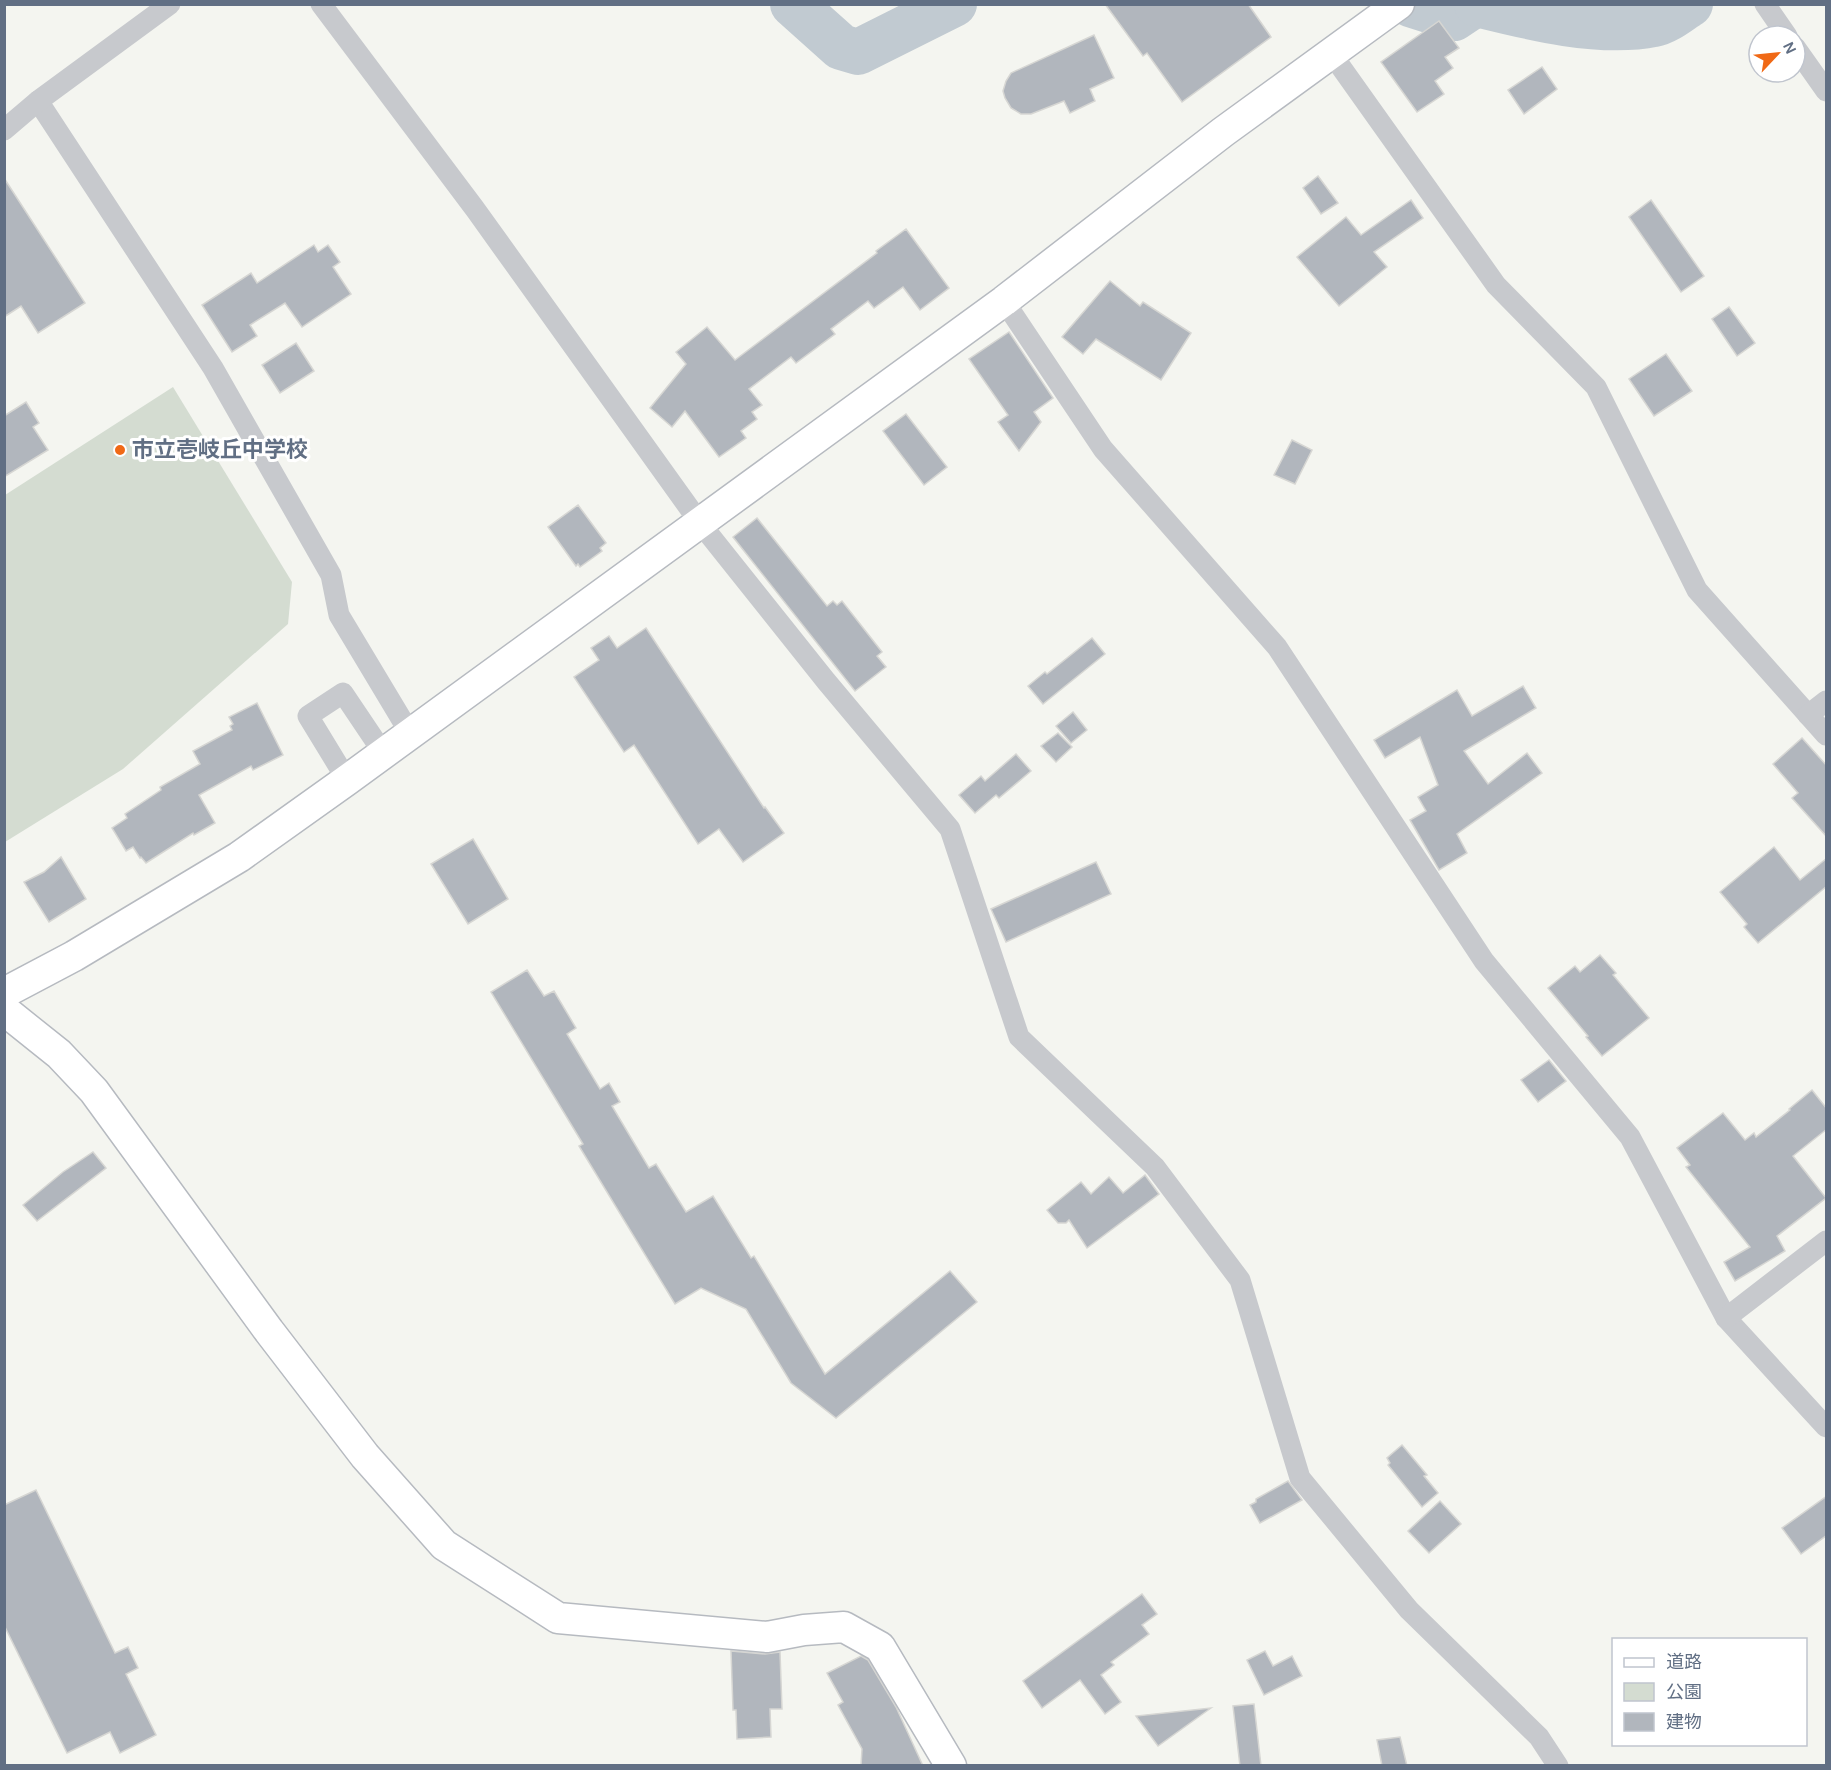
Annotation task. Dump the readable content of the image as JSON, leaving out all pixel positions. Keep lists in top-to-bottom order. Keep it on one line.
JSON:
{"places":["市立壱岐丘中学校"],"legend":["道路","公園","建物"],"north":"top right"}
